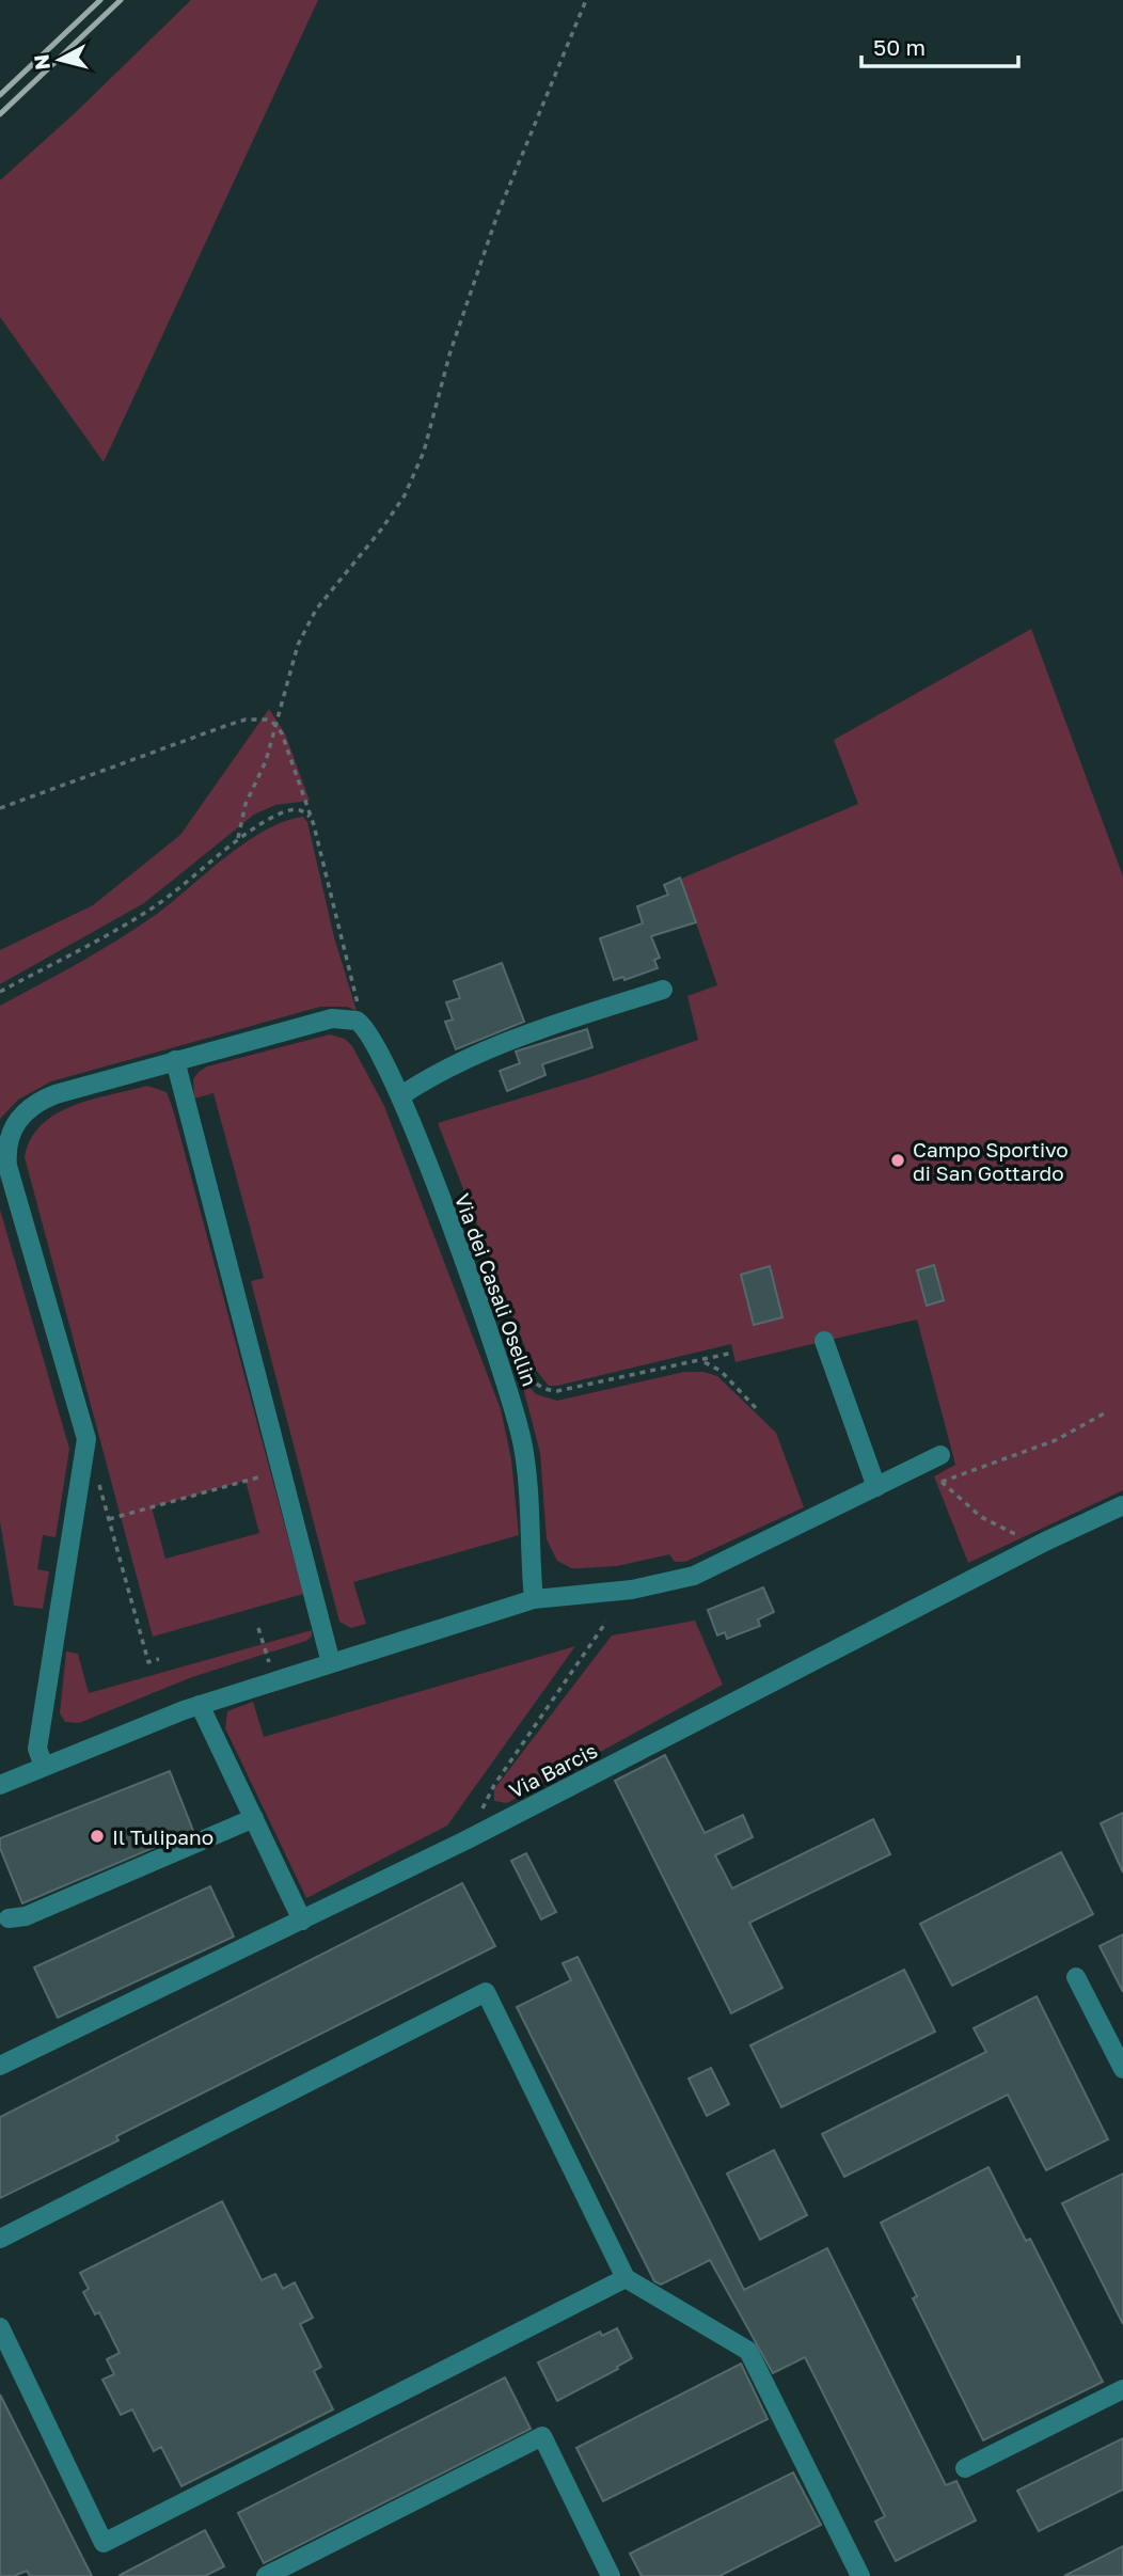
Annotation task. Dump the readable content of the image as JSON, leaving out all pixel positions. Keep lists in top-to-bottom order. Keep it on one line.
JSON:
{"streets":{"street":["Via dei Casali Osellin","Via Barcis"]},"places":["Campo Sportivo di San Gottardo","Il Tulipano"],"scale_bar":"50 m","north":"left"}
